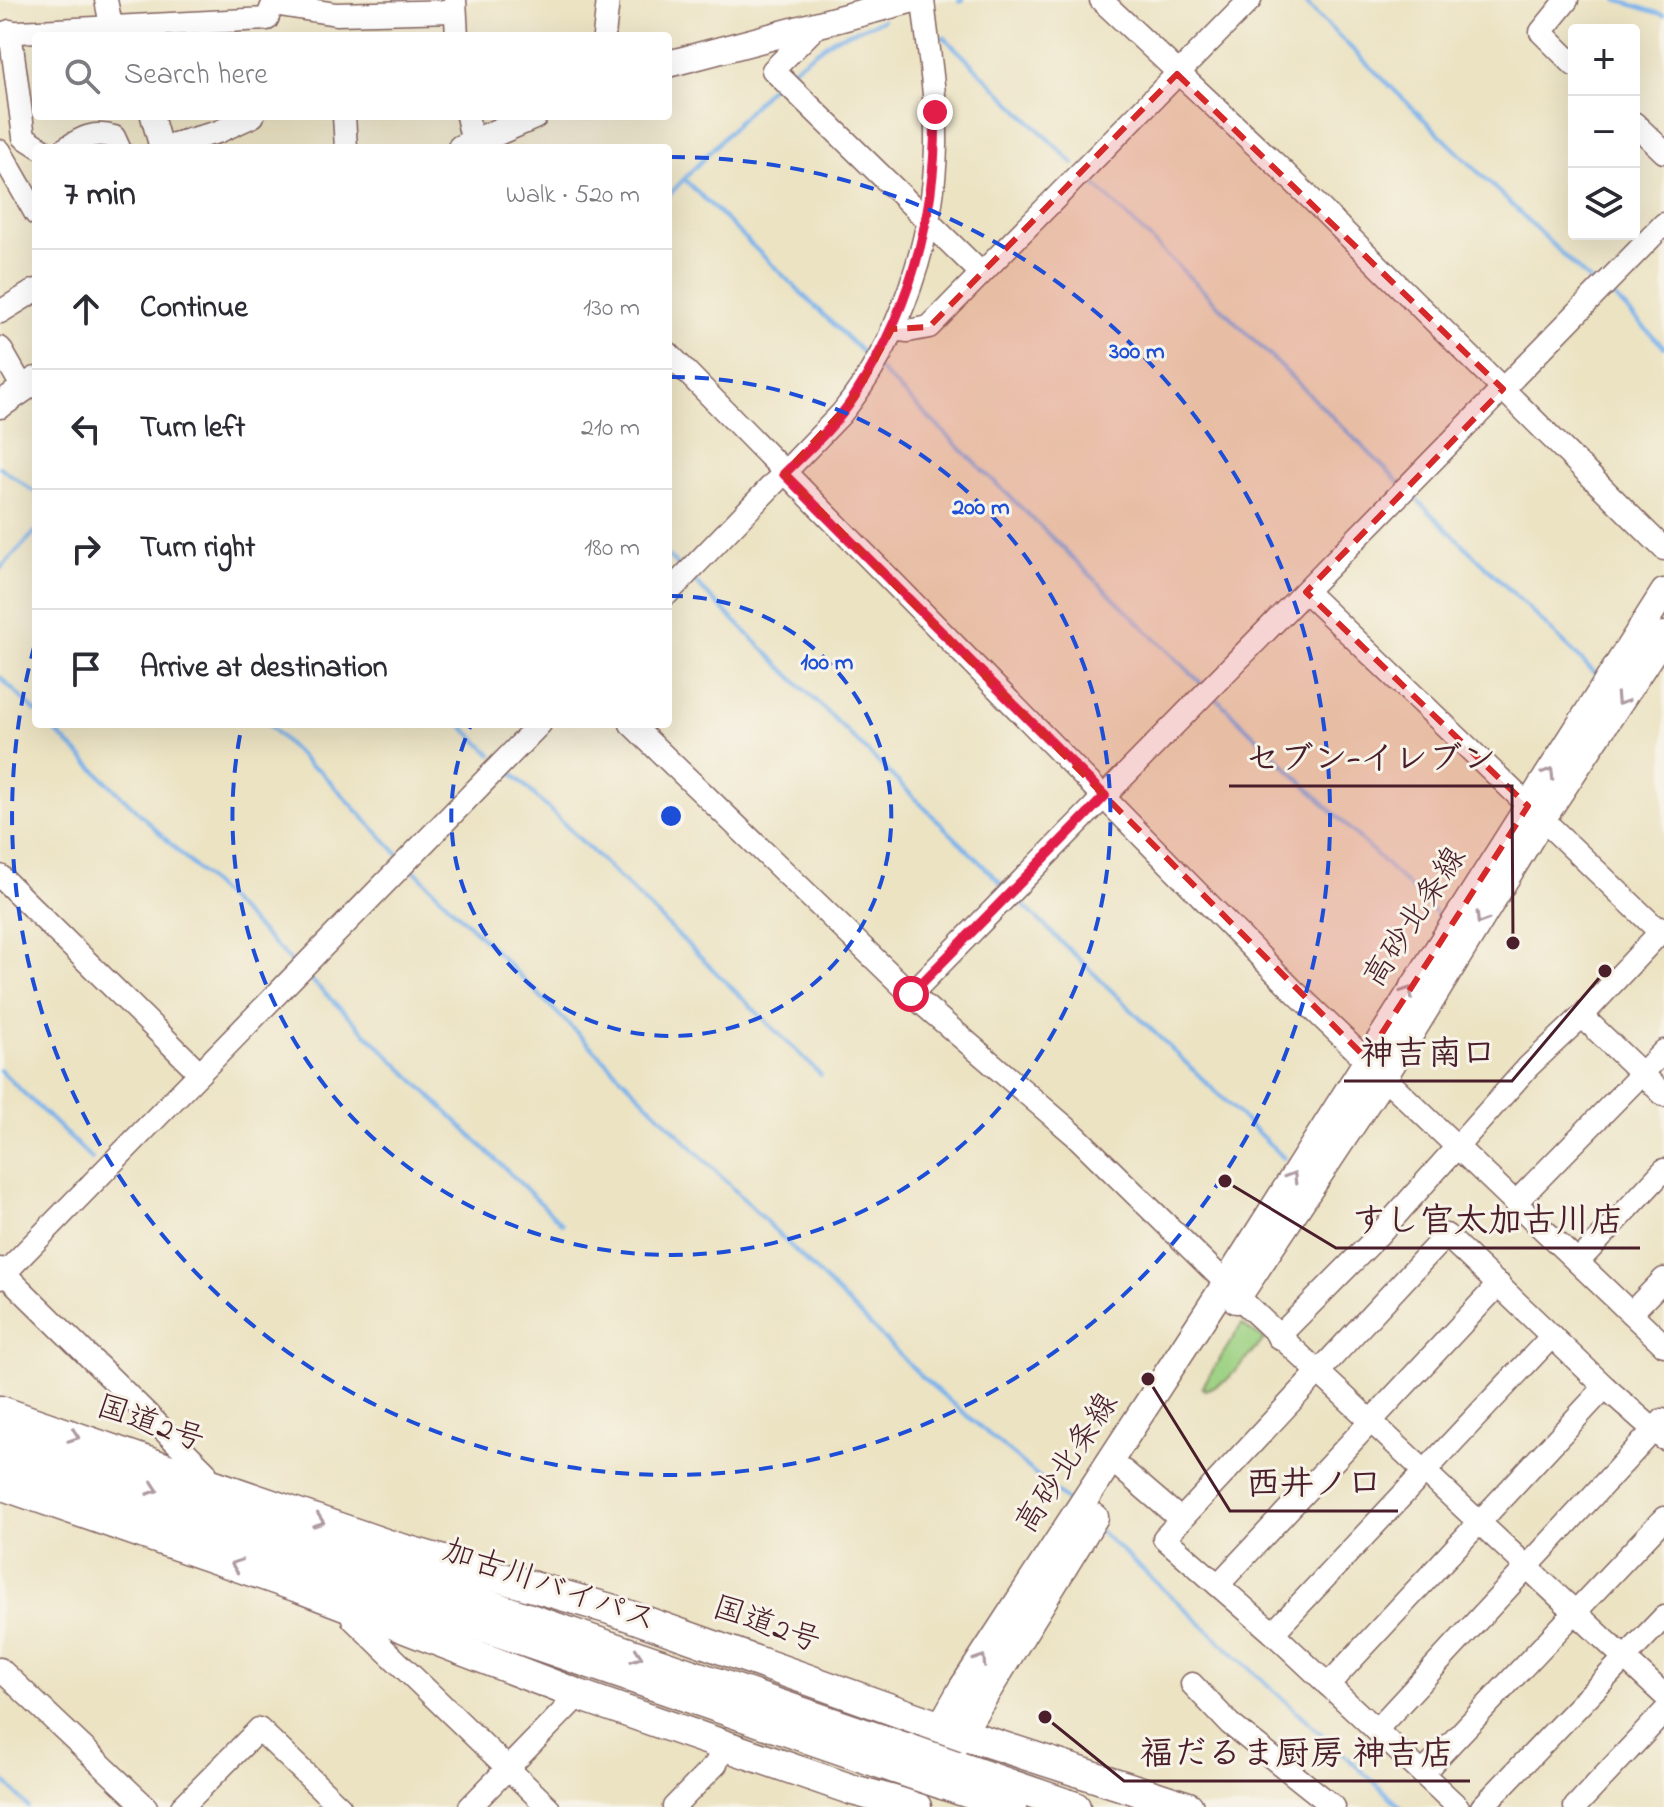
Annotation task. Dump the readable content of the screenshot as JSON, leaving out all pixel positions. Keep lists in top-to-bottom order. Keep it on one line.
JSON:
{"streets":{"highway":["国道2号","加古川バイパス"],"main road":["高砂北条線"]},"crossings":[["高砂北条線","国道2号"]],"places":["セブン-イレブン","神吉南口","すし官太加古川店","西井ノ口","福だるま厨房 神吉店"],"page":{"map_buttons":["+","−"],"search":"Search here","heading":["7 min","Walk · 520 m"],"list":[["Continue","130 m"],["Turn left","210 m"],["Turn right","180 m"],"Arrive at destination"]},"rings":["300 m","200 m","100 m"]}
